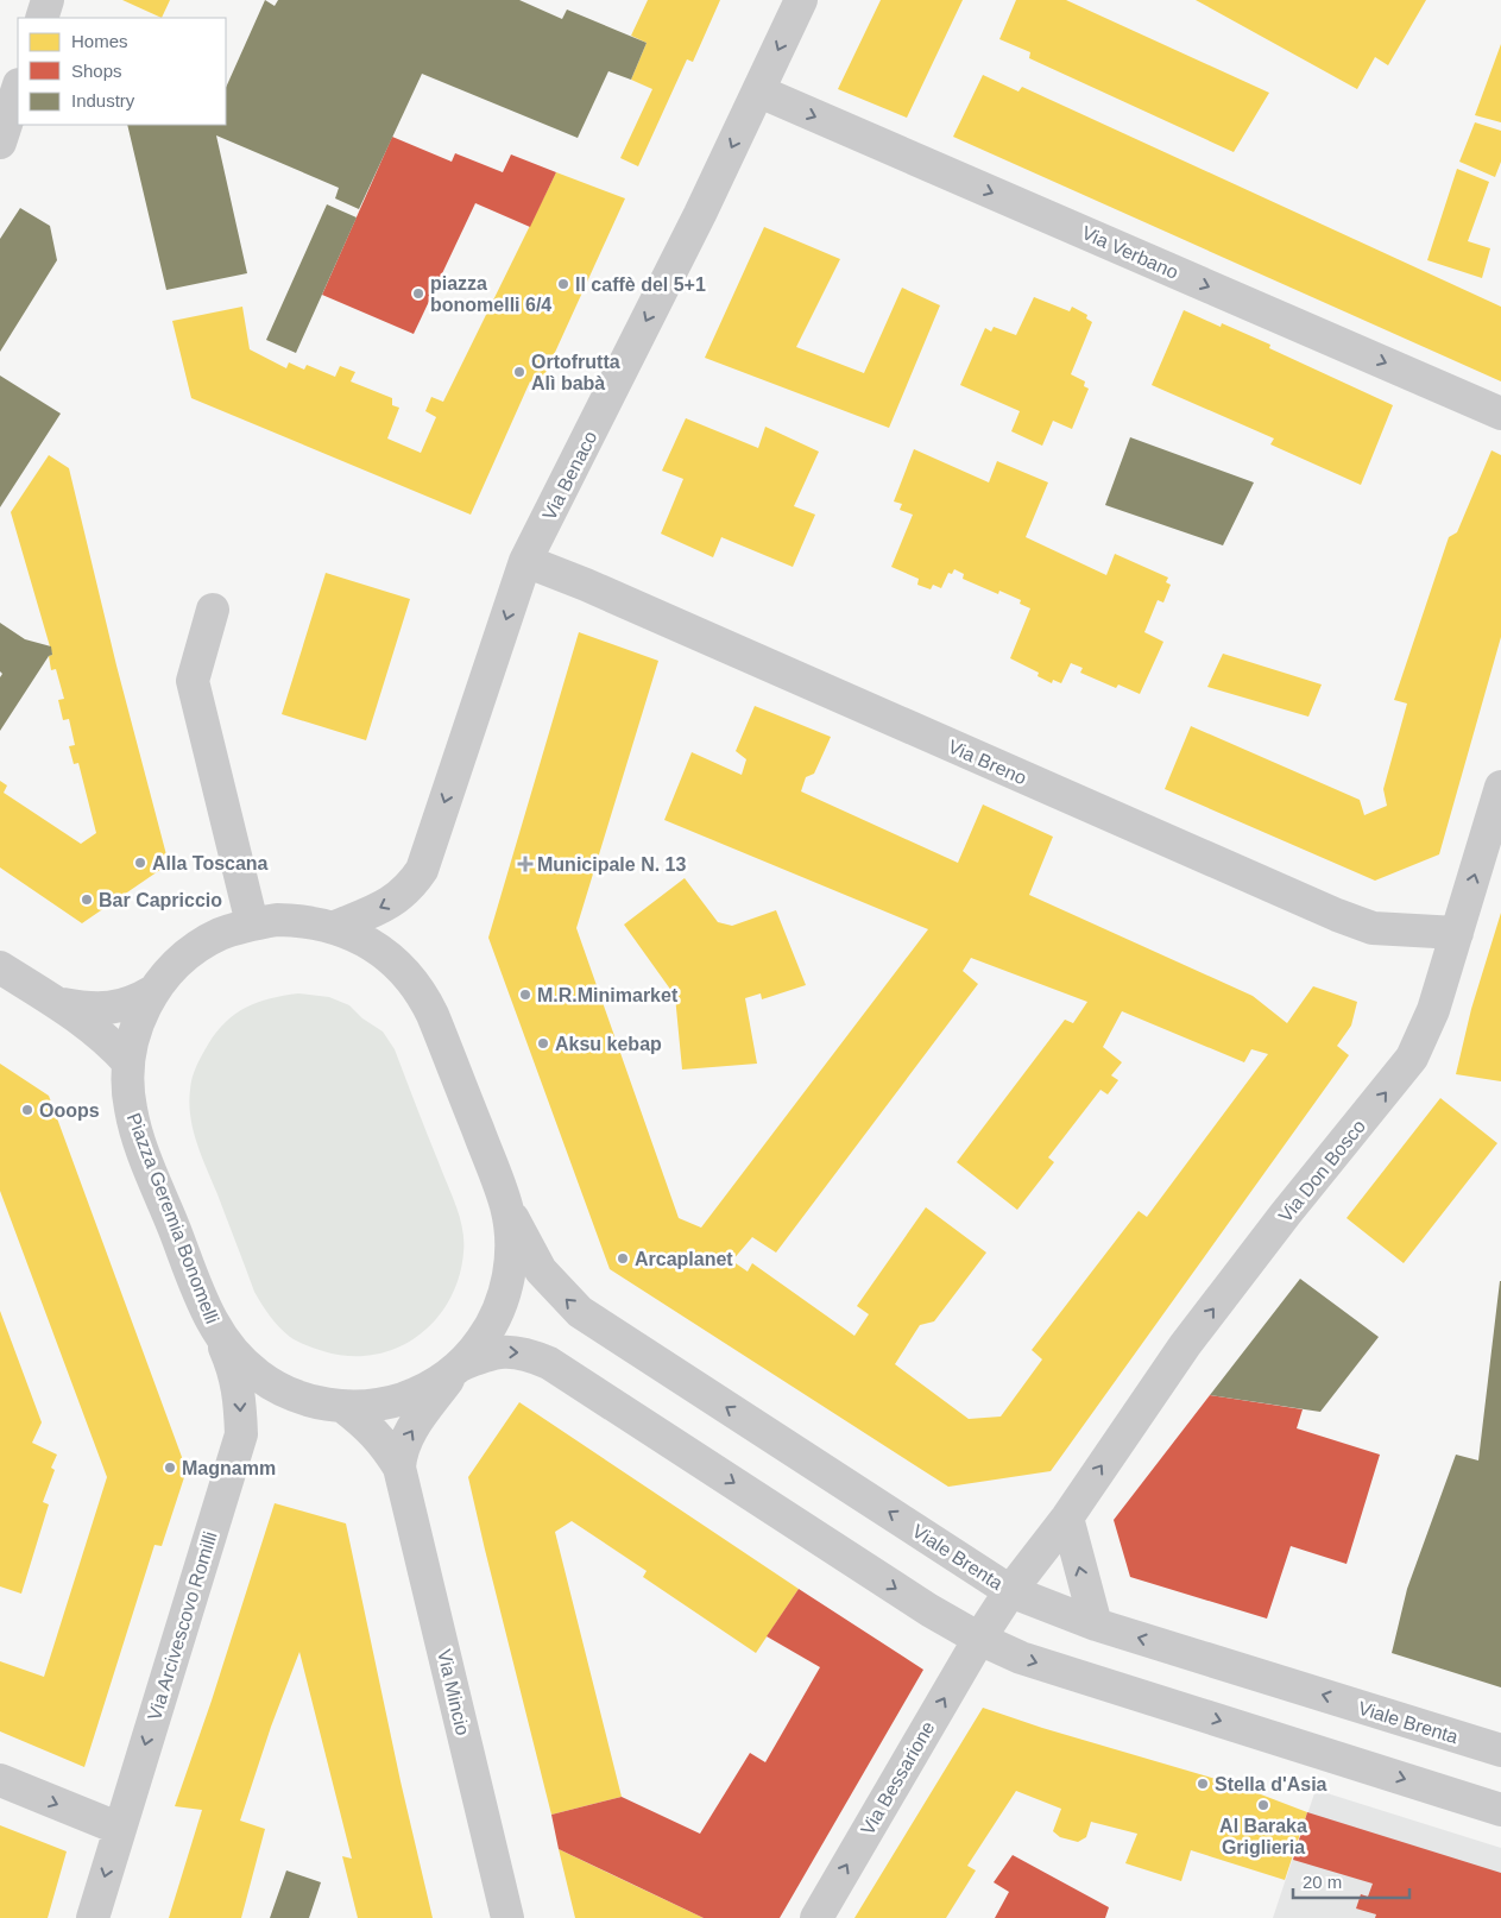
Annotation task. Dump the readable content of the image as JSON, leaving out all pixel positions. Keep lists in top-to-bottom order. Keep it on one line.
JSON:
{"streets":{"street":["Via Verbano","Via Benaco","Via Breno","Via Don Bosco","Piazza Geremia Bonomelli","Viale Brenta","Via Arcivescovo Romilli","Via Mincio","Via Bessarione"]},"crossings":[["Via Verbano","Via Benaco"],["Via Benaco","Via Breno"],["Via Benaco","Piazza Geremia Bonomelli"],["Via Breno","Via Don Bosco"],["Via Don Bosco","Viale Brenta"],["Via Don Bosco","Via Bessarione"],["Piazza Geremia Bonomelli","Viale Brenta"],["Piazza Geremia Bonomelli","Via Arcivescovo Romilli"],["Piazza Geremia Bonomelli","Via Mincio"]],"one_way":["Via Verbano","Via Benaco","Via Don Bosco","Via Arcivescovo Romilli","Via Bessarione"],"places":{"other":["Il caffè del 5+1","piazza bonomelli 6/4","Ortofrutta Alì babà","Alla Toscana","Bar Capriccio","M.R.Minimarket","Aksu kebap","Ooops","Arcaplanet","Magnamm","Stella d'Asia","Al Baraka Griglieria"],"health":["Municipale N. 13"]},"legend":["Homes","Shops","Industry"],"scale_bar":"20 m"}
